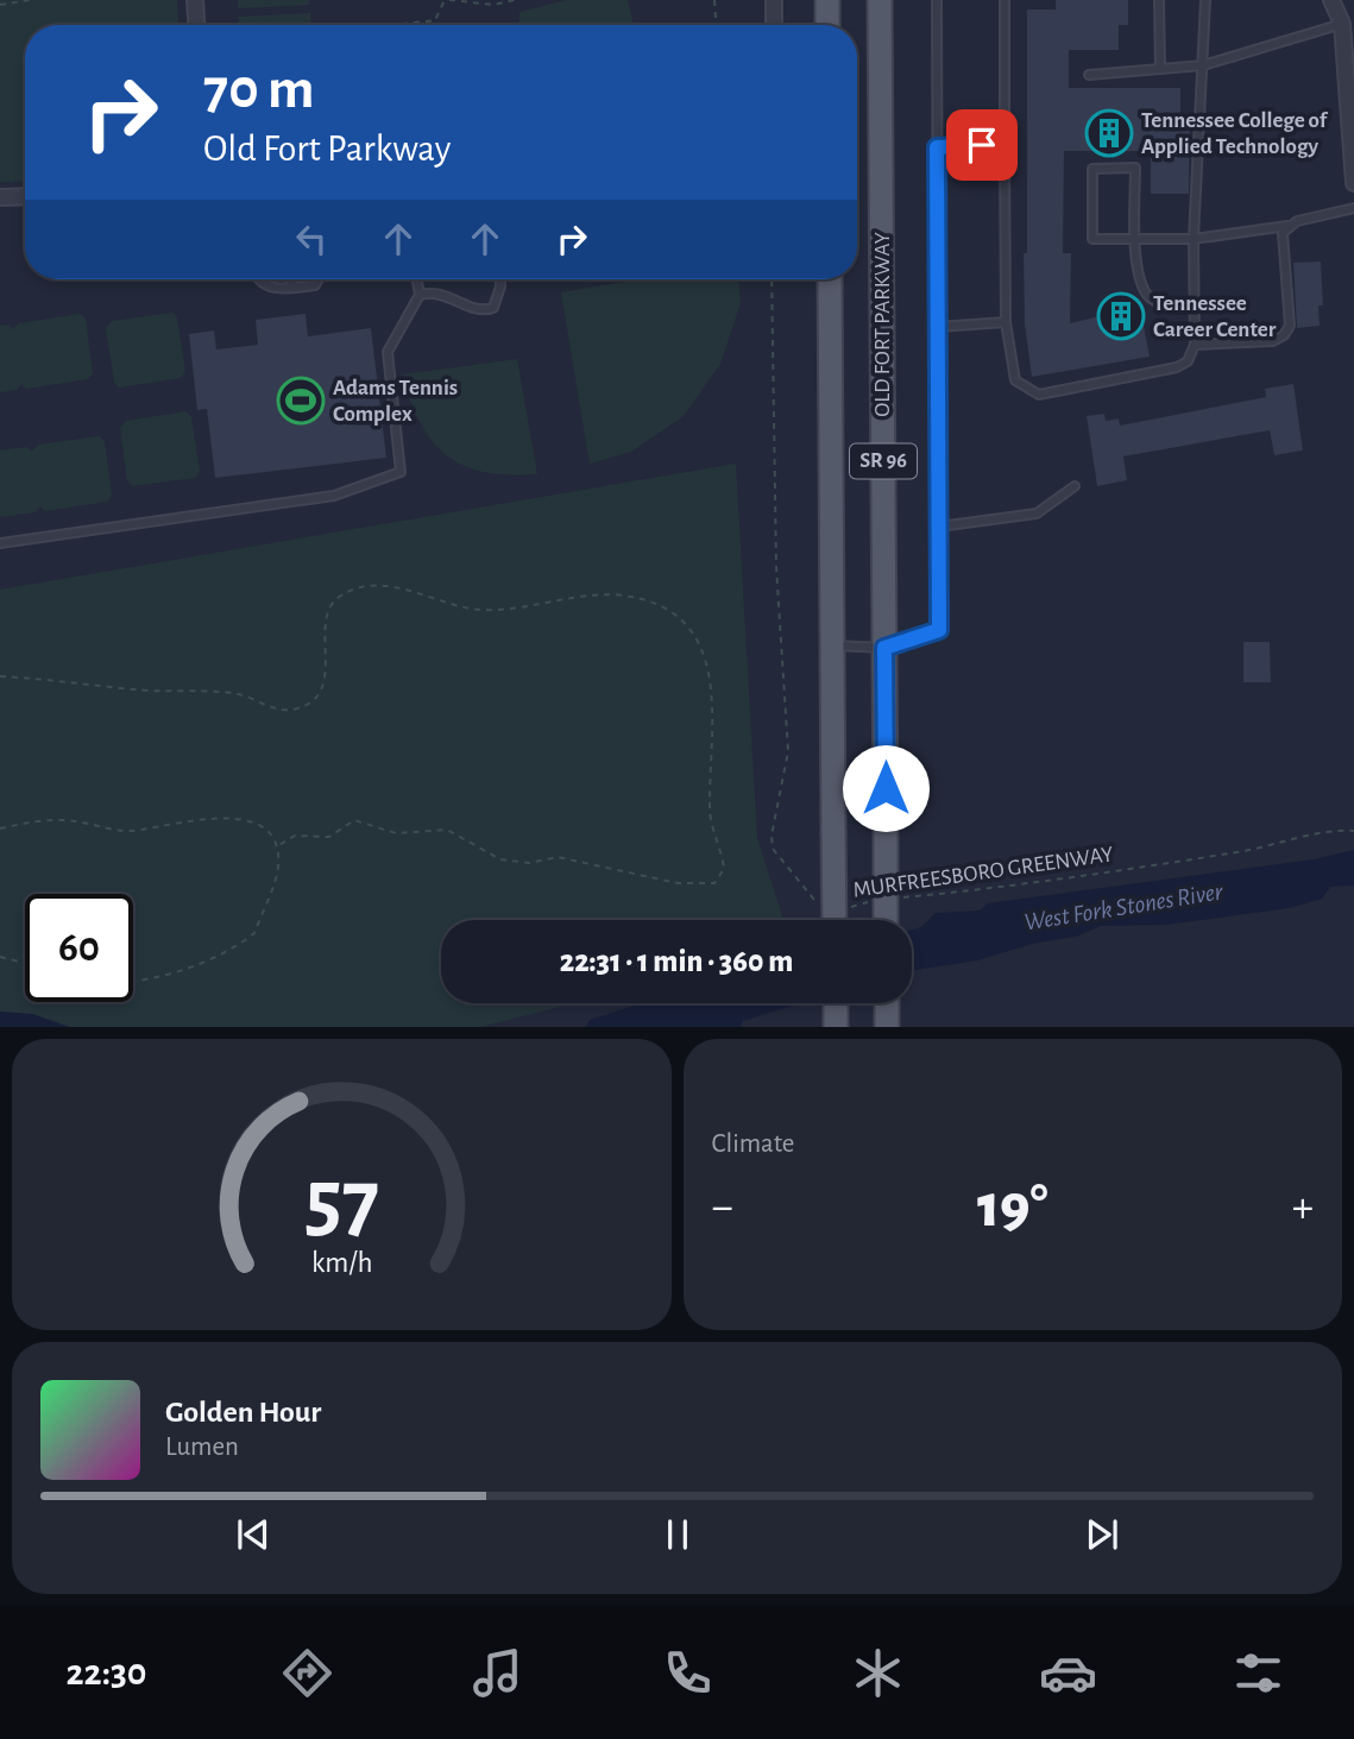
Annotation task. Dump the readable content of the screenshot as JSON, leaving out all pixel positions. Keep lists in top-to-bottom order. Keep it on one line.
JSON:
{"streets":{"main road":["OLD FORT PARKWAY","SR 96"],"path":["MURFREESBORO GREENWAY"]},"water":["West Fork Stones River"],"places":{"building":["Tennessee College of Applied Technology","Tennessee Career Center"],"sports":["Adams Tennis Complex"]},"page":{"turn":["70 m","Old Fort Parkway"],"limit":"60","trip":"22:31 · 1 min · 360 m","tile":"Climate","heat":["−","19°","+"],"song":["Golden Hour","Lumen"],"tabs":"22:30","gauge":["57","km/h"]}}
